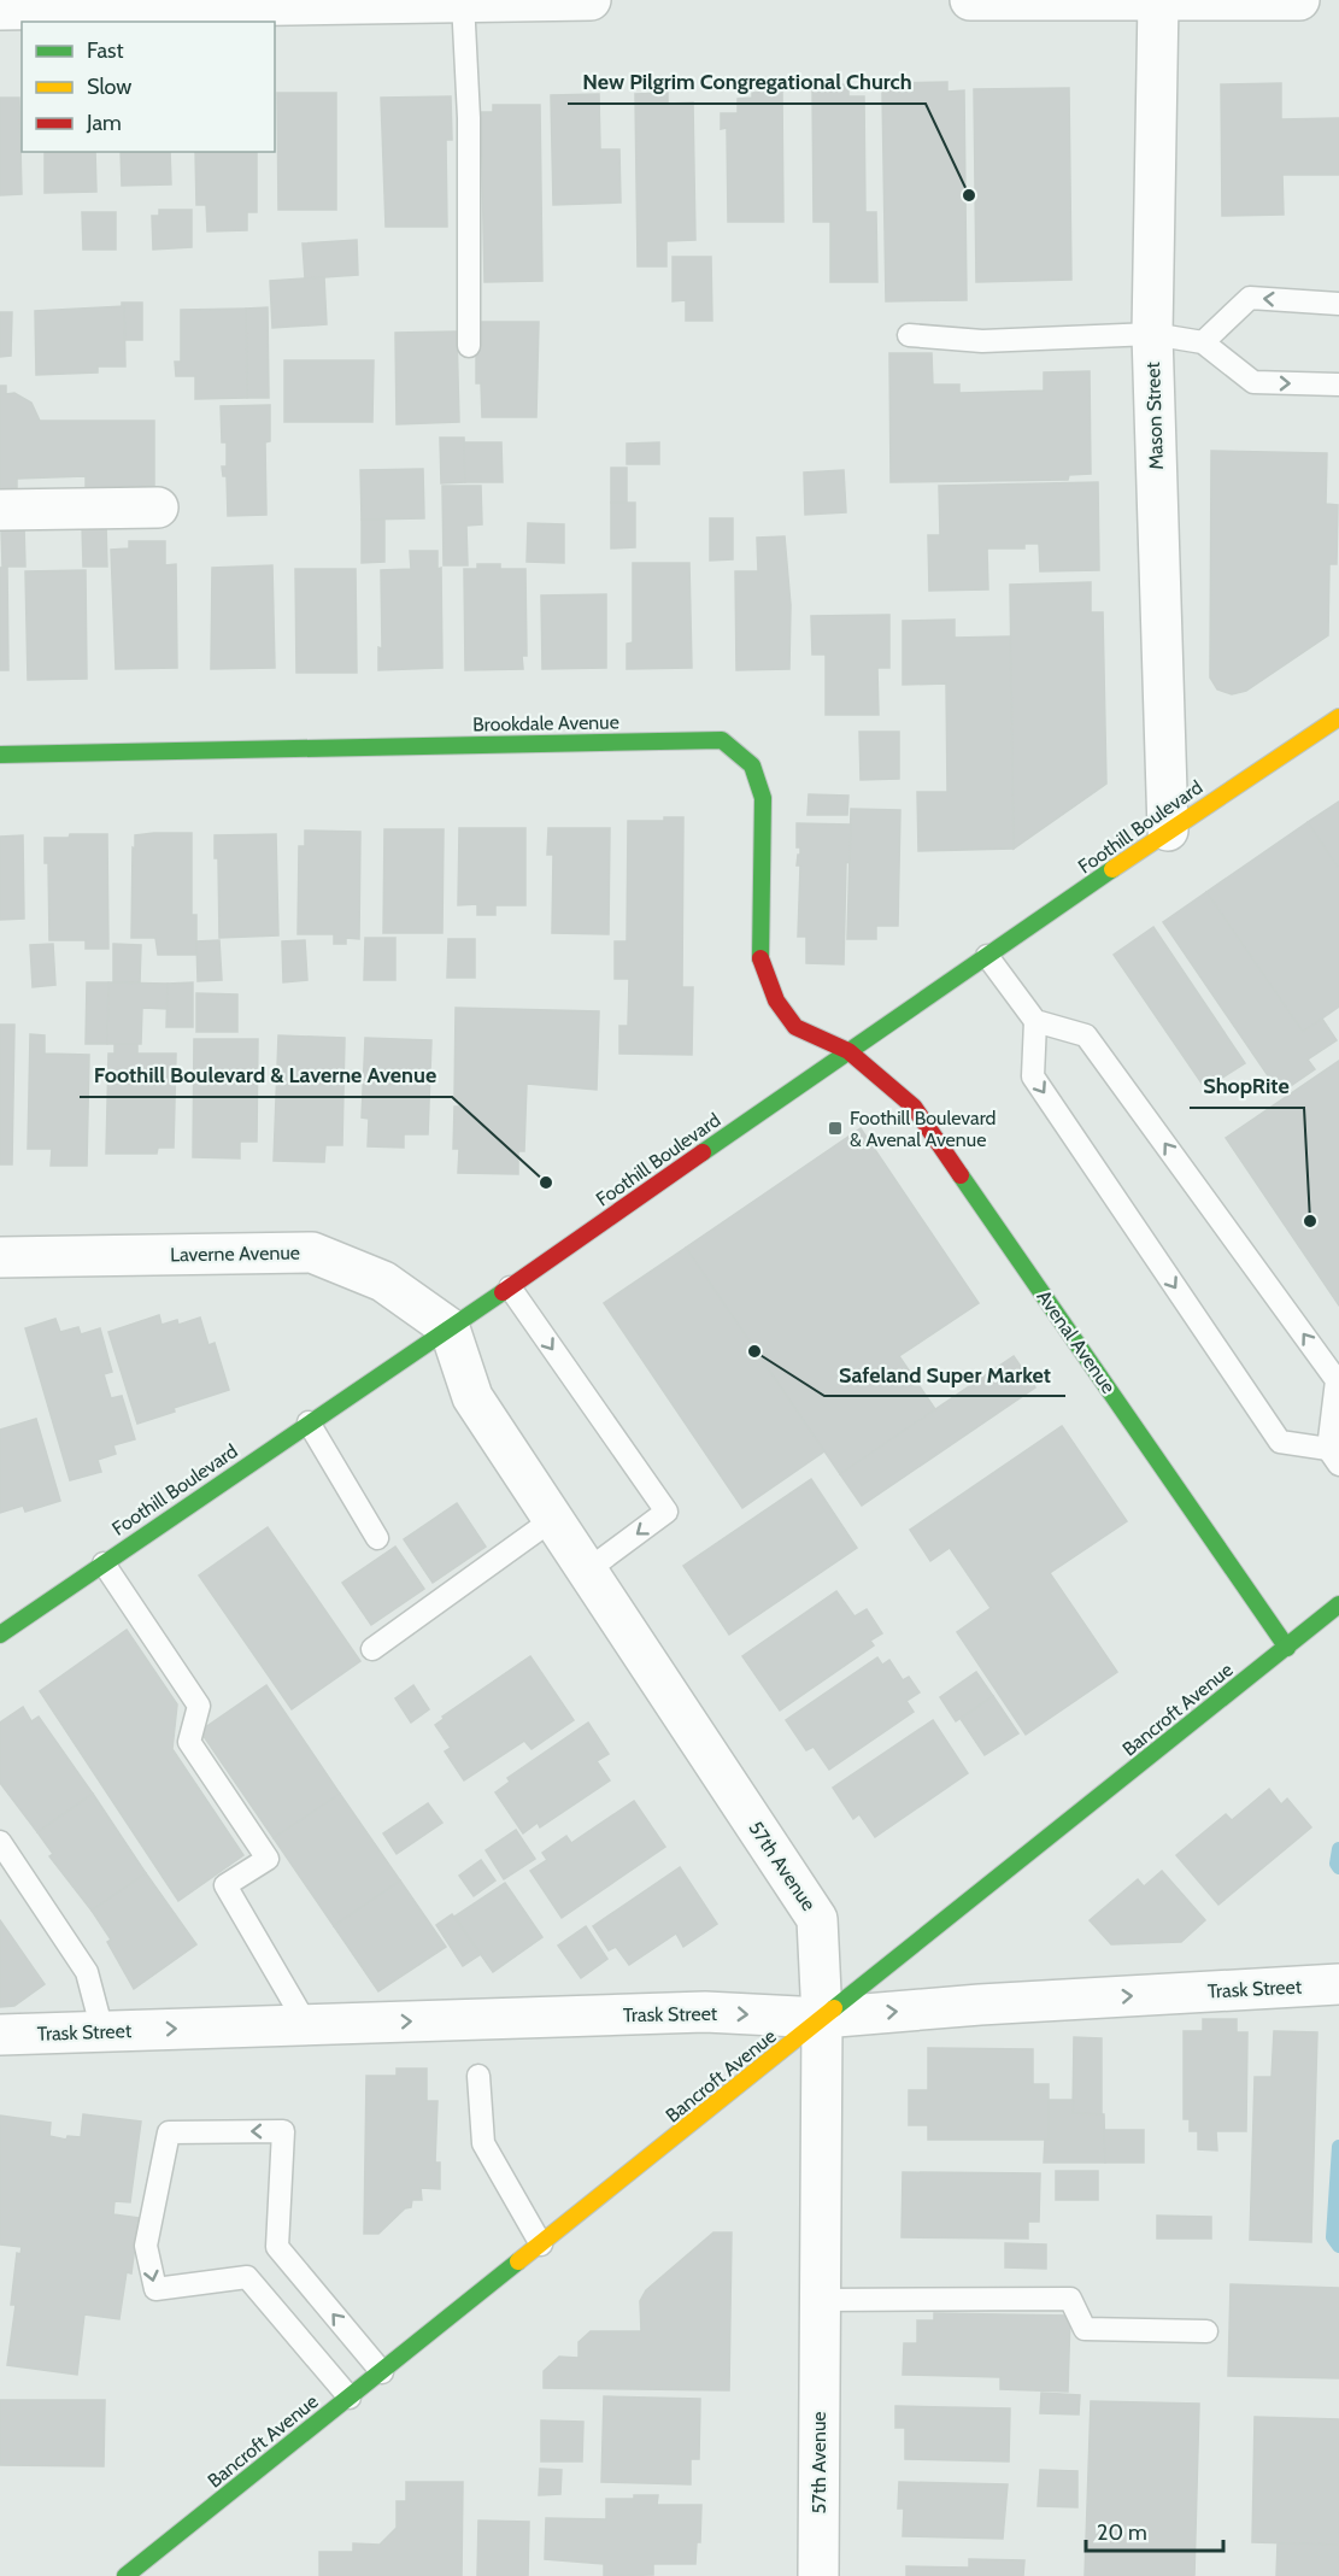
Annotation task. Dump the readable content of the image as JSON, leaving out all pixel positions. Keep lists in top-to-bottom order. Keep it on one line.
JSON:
{"streets":{"street":["Mason Street","Brookdale Avenue","Foothill Boulevard","Laverne Avenue","Avenal Avenue","Bancroft Avenue","57th Avenue","Trask Street"]},"crossings":[["Mason Street","Foothill Boulevard"],["Brookdale Avenue","Foothill Boulevard"],["Brookdale Avenue","Avenal Avenue"],["Foothill Boulevard","Laverne Avenue"],["Foothill Boulevard","Avenal Avenue"],["Foothill Boulevard","57th Avenue"],["Laverne Avenue","57th Avenue"],["Avenal Avenue","Bancroft Avenue"],["Bancroft Avenue","57th Avenue"],["Bancroft Avenue","Trask Street"],["57th Avenue","Trask Street"]],"one_way":["Trask Street"],"places":{"other":["New Pilgrim Congregational Church","Foothill Boulevard & Laverne Avenue","ShopRite","Safeland Super Market"],"transit":["Foothill Boulevard & Avenal Avenue"]},"legend":["Fast","Slow","Jam"],"scale_bar":"20 m"}
